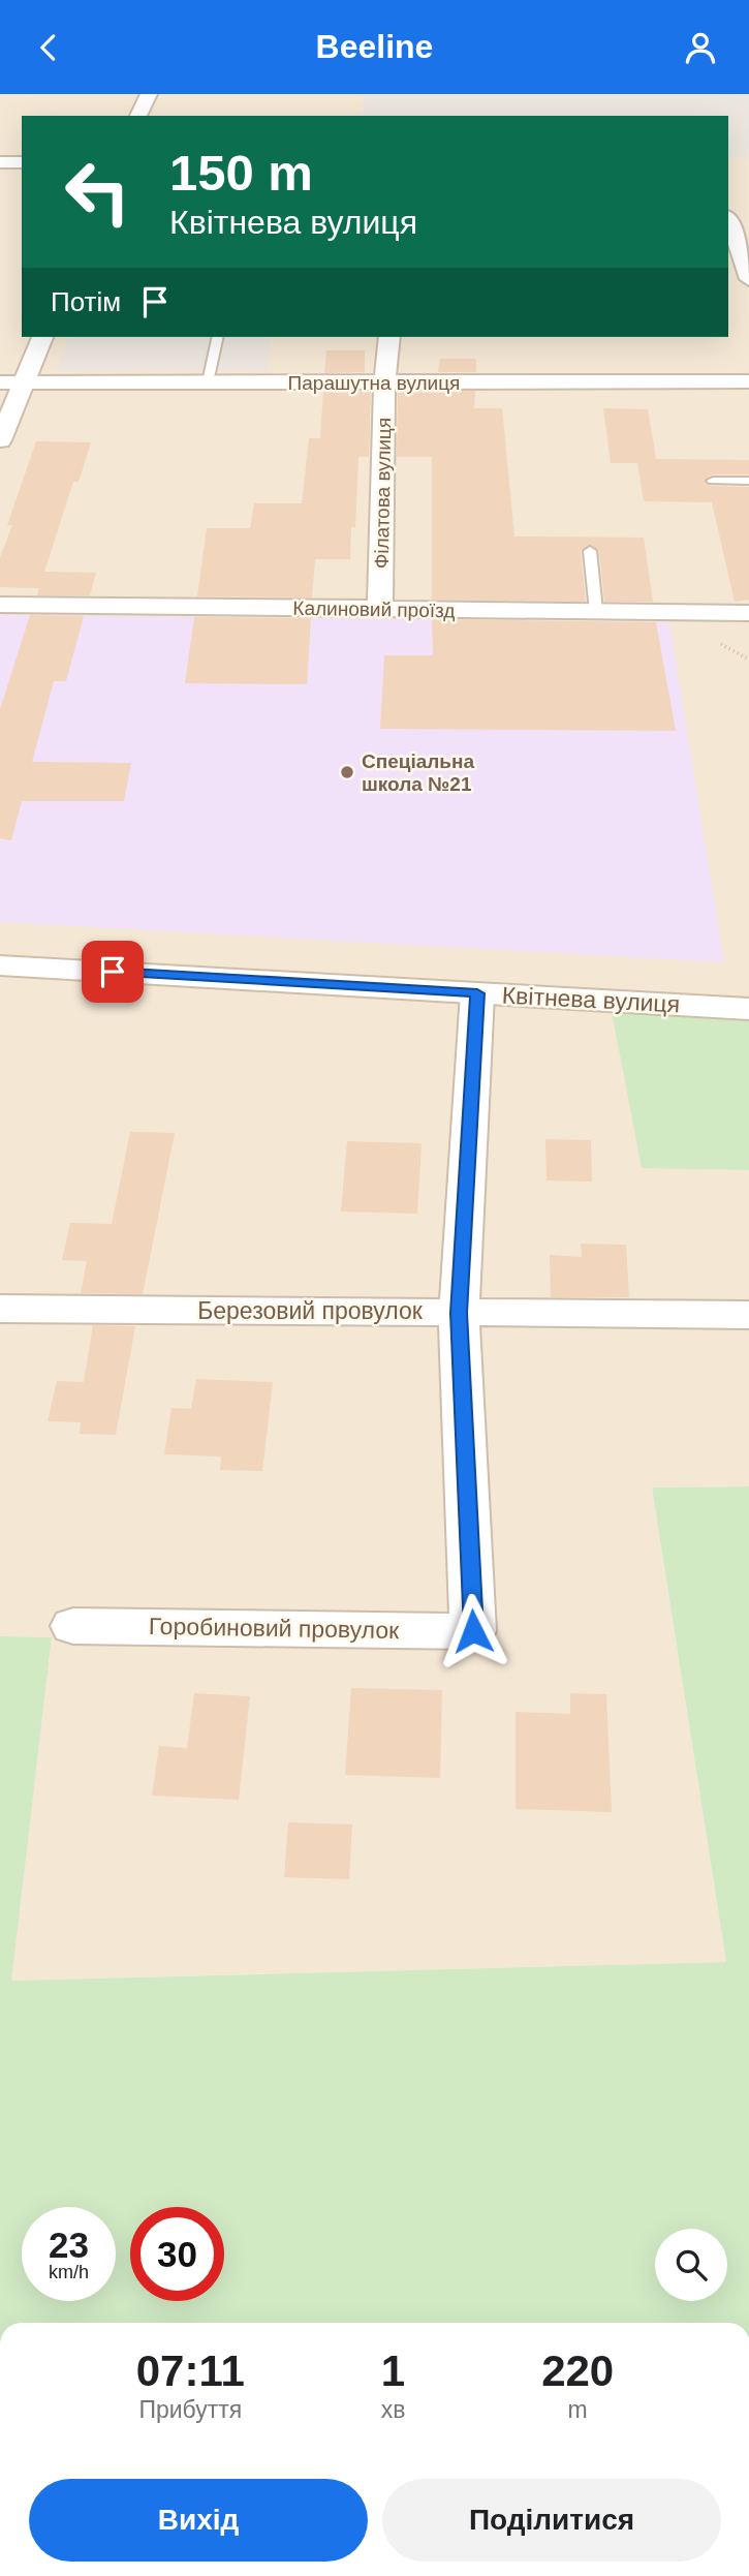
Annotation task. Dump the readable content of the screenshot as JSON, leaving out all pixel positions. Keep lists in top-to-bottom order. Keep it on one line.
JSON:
{"streets":{"street":["Парашутна вулиця","Філатова вулиця","Калиновий проїзд","Квітнева вулиця","Березовий провулок","Горобиновий провулок"]},"crossings":[["Парашутна вулиця","Філатова вулиця"],["Філатова вулиця","Калиновий проїзд"],["Березовий провулок","Горобиновий провулок"]],"places":["Спеціальна школа №21"],"page":{"header":"Beeline","turn":["150 m","Квітнева вулиця"],"then":"Потім","speed":"23 km/h","limit":"30","eta":["07:11","Прибуття","1","хв","220","m"],"buttons":["Вихід","Поділитися"]}}
